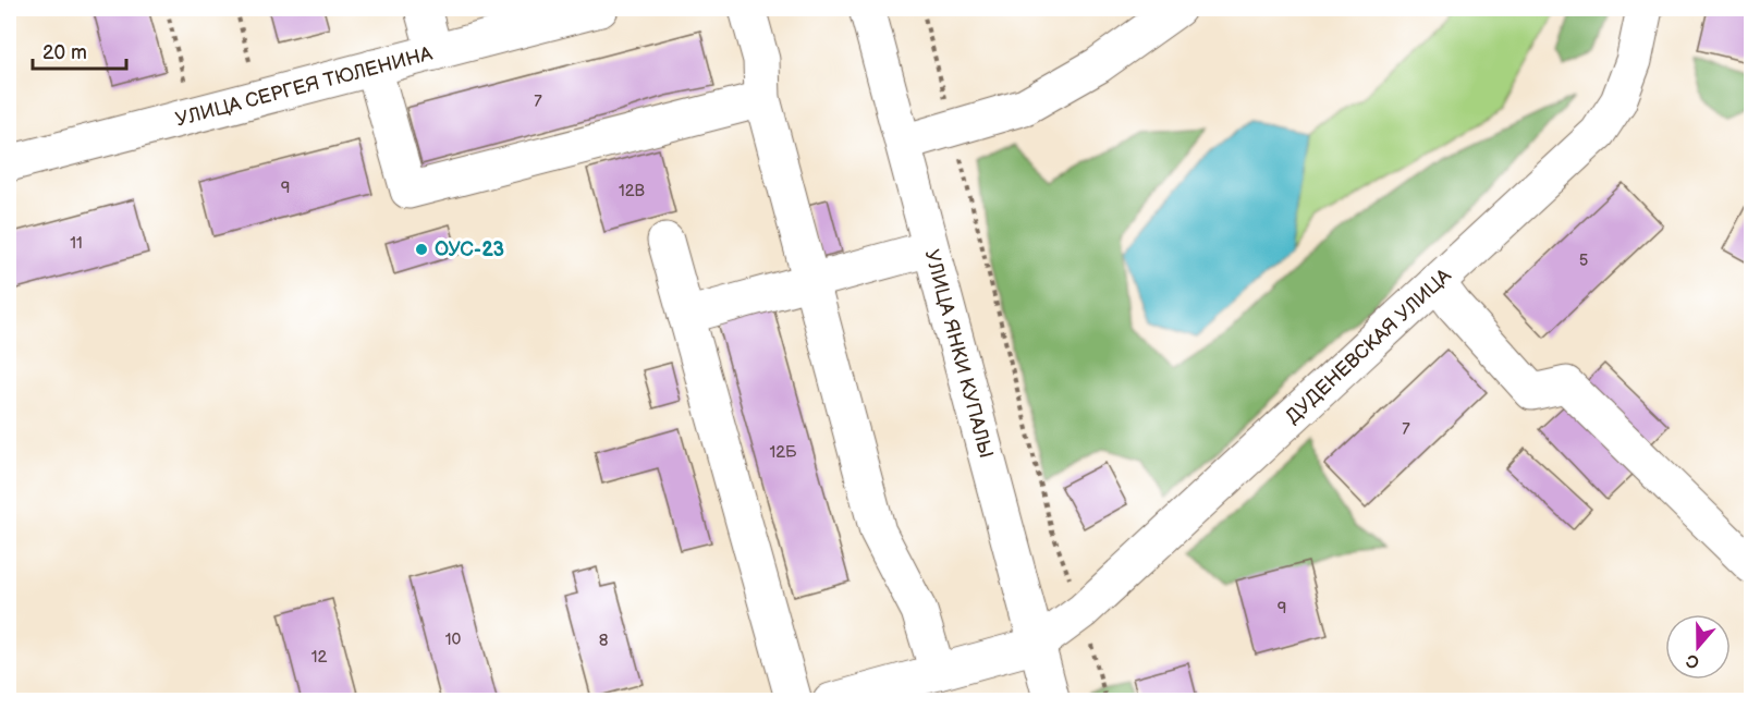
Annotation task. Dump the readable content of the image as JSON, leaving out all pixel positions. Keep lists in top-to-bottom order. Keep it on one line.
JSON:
{"streets":{"street":["УЛИЦА СЕРГЕЯ ТЮЛЕНИНА","ДУДЕНЕВСКАЯ УЛИЦА","УЛИЦА ЯНКИ КУПАЛЫ"]},"crossings":[["ДУДЕНЕВСКАЯ УЛИЦА","УЛИЦА ЯНКИ КУПАЛЫ"]],"places":["ОУС-23"],"house_numbers":["7","9","12В","11","5","7","12Б","9","10","8","12"],"scale_bar":"20 m","north":"bottom"}
